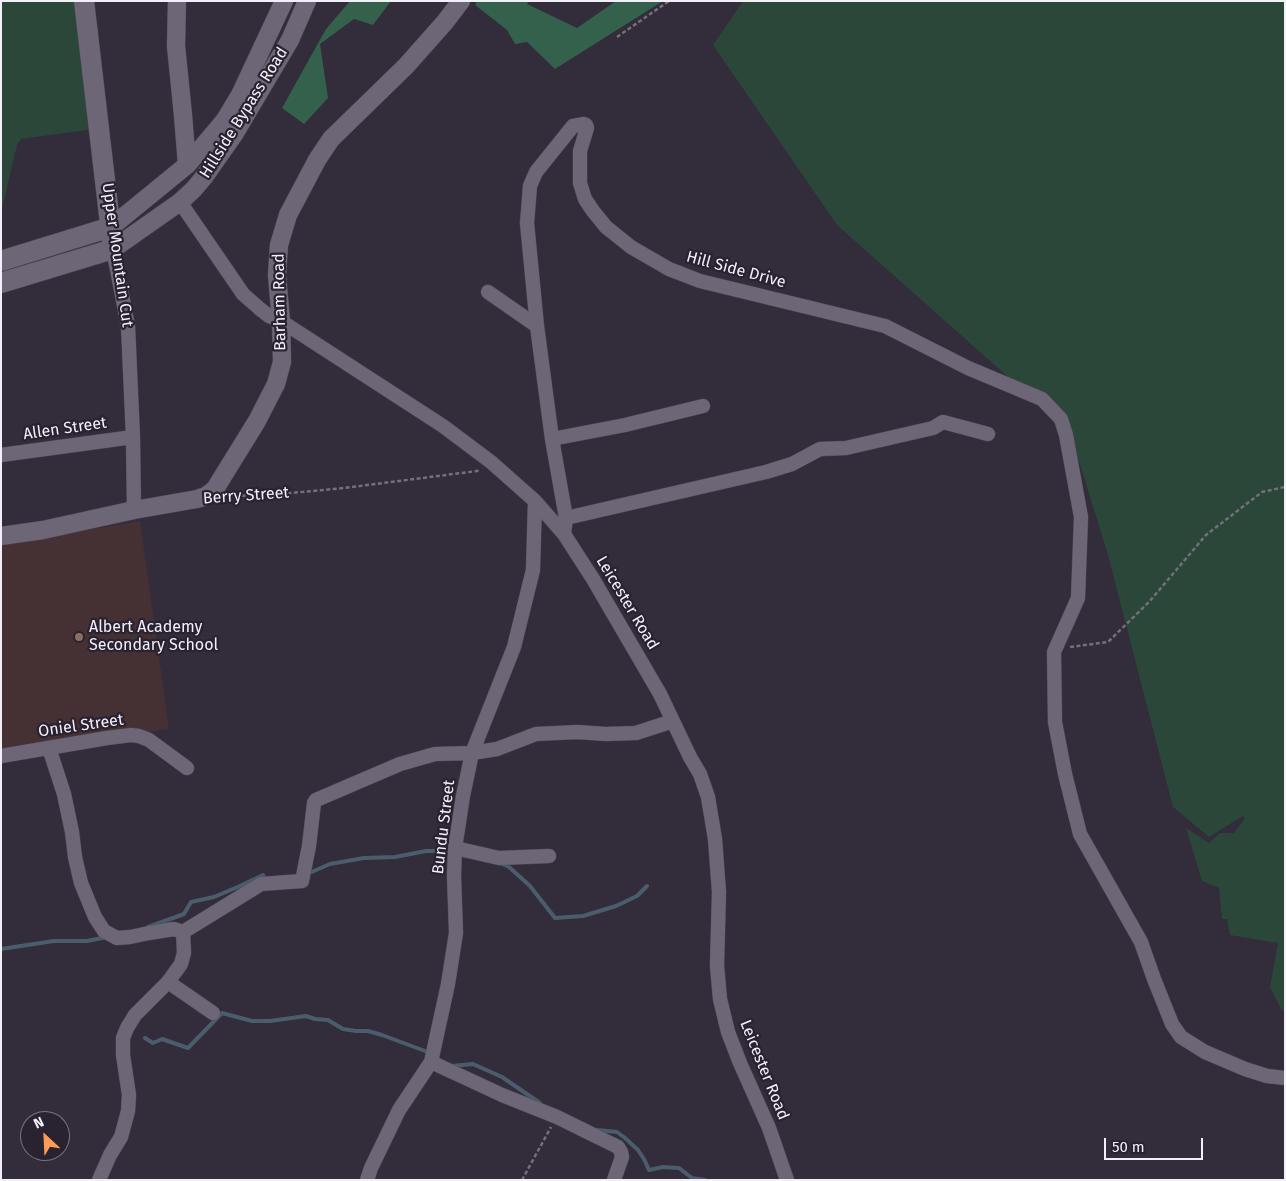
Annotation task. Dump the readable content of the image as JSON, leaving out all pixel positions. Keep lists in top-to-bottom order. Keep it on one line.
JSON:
{"streets":{"main road":["Hillside Bypass Road","Upper Mountain Cut"],"street":["Hill Side Drive","Barham Road","Allen Street","Berry Street","Leicester Road","Oniel Street","Bundu Street"]},"crossings":[["Hillside Bypass Road","Upper Mountain Cut"],["Hillside Bypass Road","Leicester Road"],["Upper Mountain Cut","Allen Street"],["Upper Mountain Cut","Berry Street"],["Hill Side Drive","Leicester Road"],["Barham Road","Berry Street"],["Barham Road","Leicester Road"],["Berry Street","Leicester Road"],["Leicester Road","Bundu Street"]],"places":["Albert Academy Secondary School"],"scale_bar":"50 m","north":"top left"}
